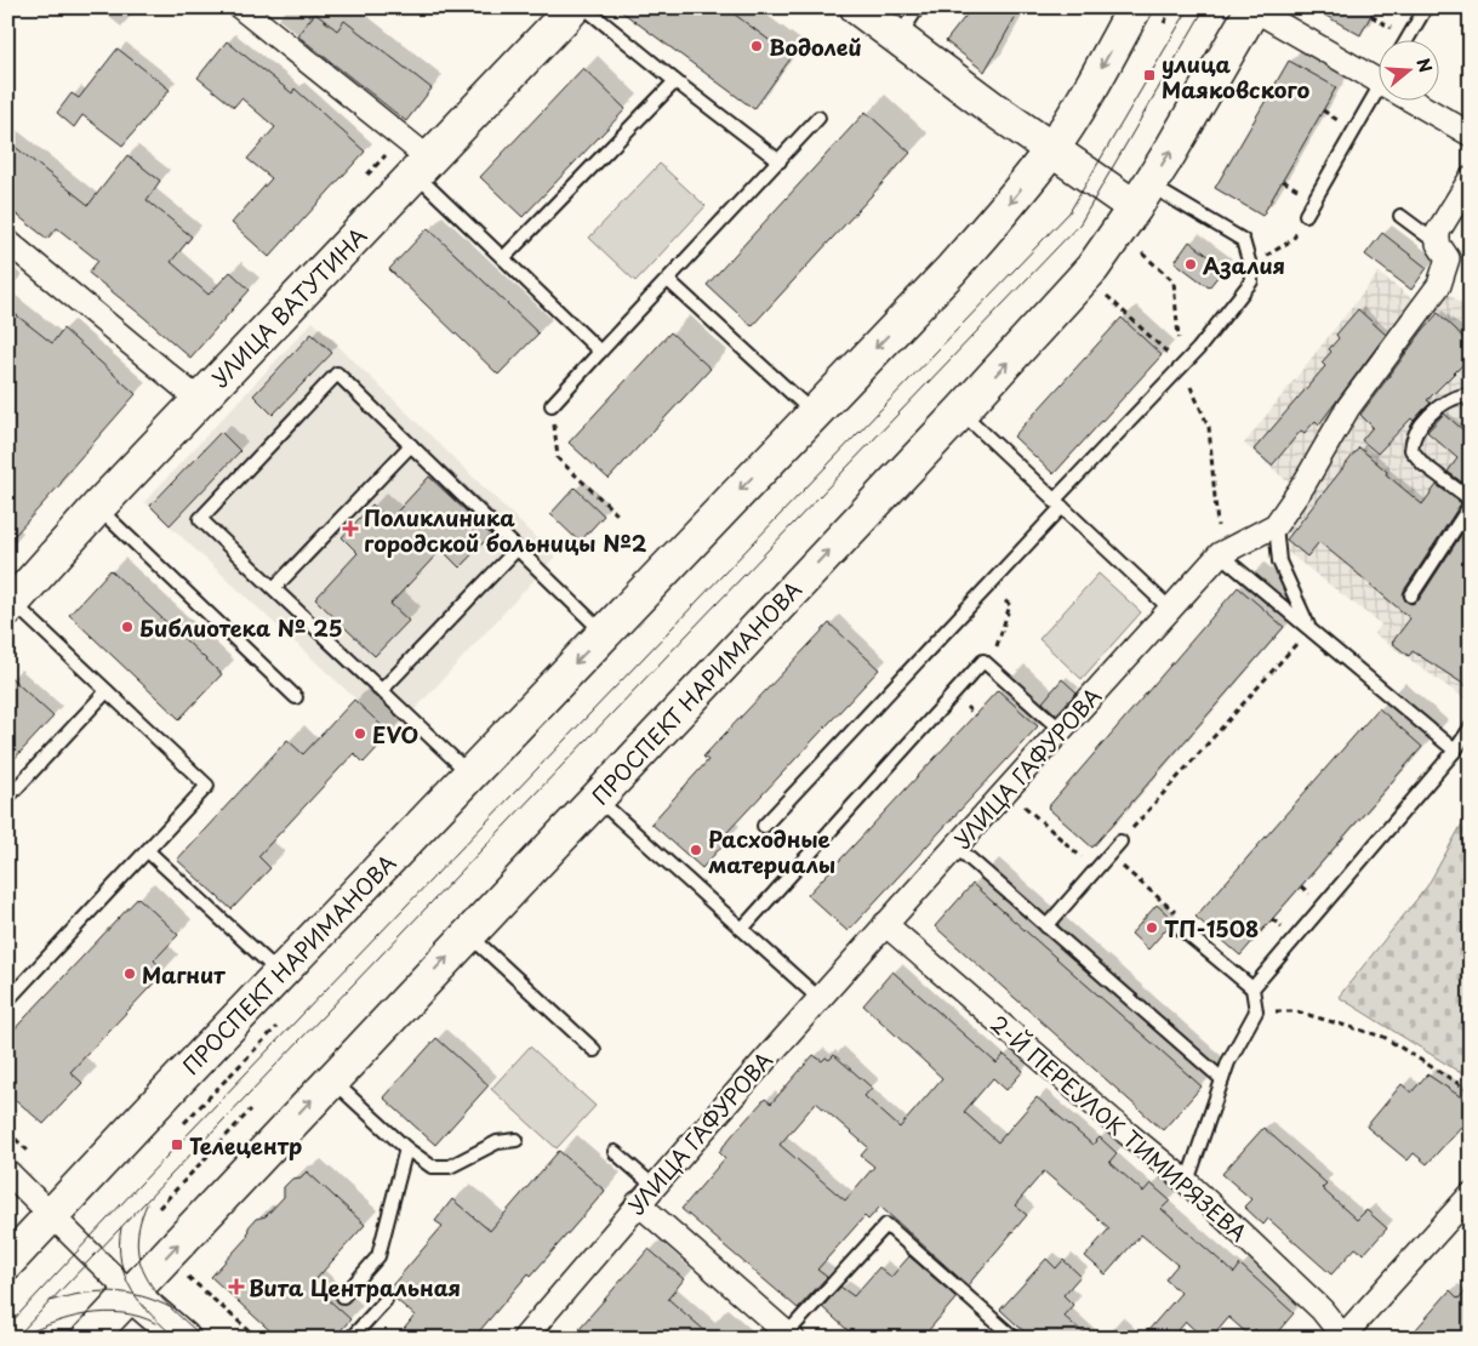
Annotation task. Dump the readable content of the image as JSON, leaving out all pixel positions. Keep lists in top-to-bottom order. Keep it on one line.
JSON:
{"streets":{"main road":["УЛИЦА ВАТУТИНА","ПРОСПЕКТ НАРИМАНОВА"],"street":["УЛИЦА ГАФУРОВА","2-Й ПЕРЕУЛОК ТИМИРЯЗЕВА"]},"crossings":[["УЛИЦА ГАФУРОВА","2-Й ПЕРЕУЛОК ТИМИРЯЗЕВА"]],"places":{"other":["Водолей","Азалия","Библиотека № 25","EVO","Расходные материалы","ТП-1508","Магнит"],"transit":["улица Маяковского","Телецентр"],"health":["Поликлиника городской больницы №2","Вита Центральная"]},"north":"right"}
